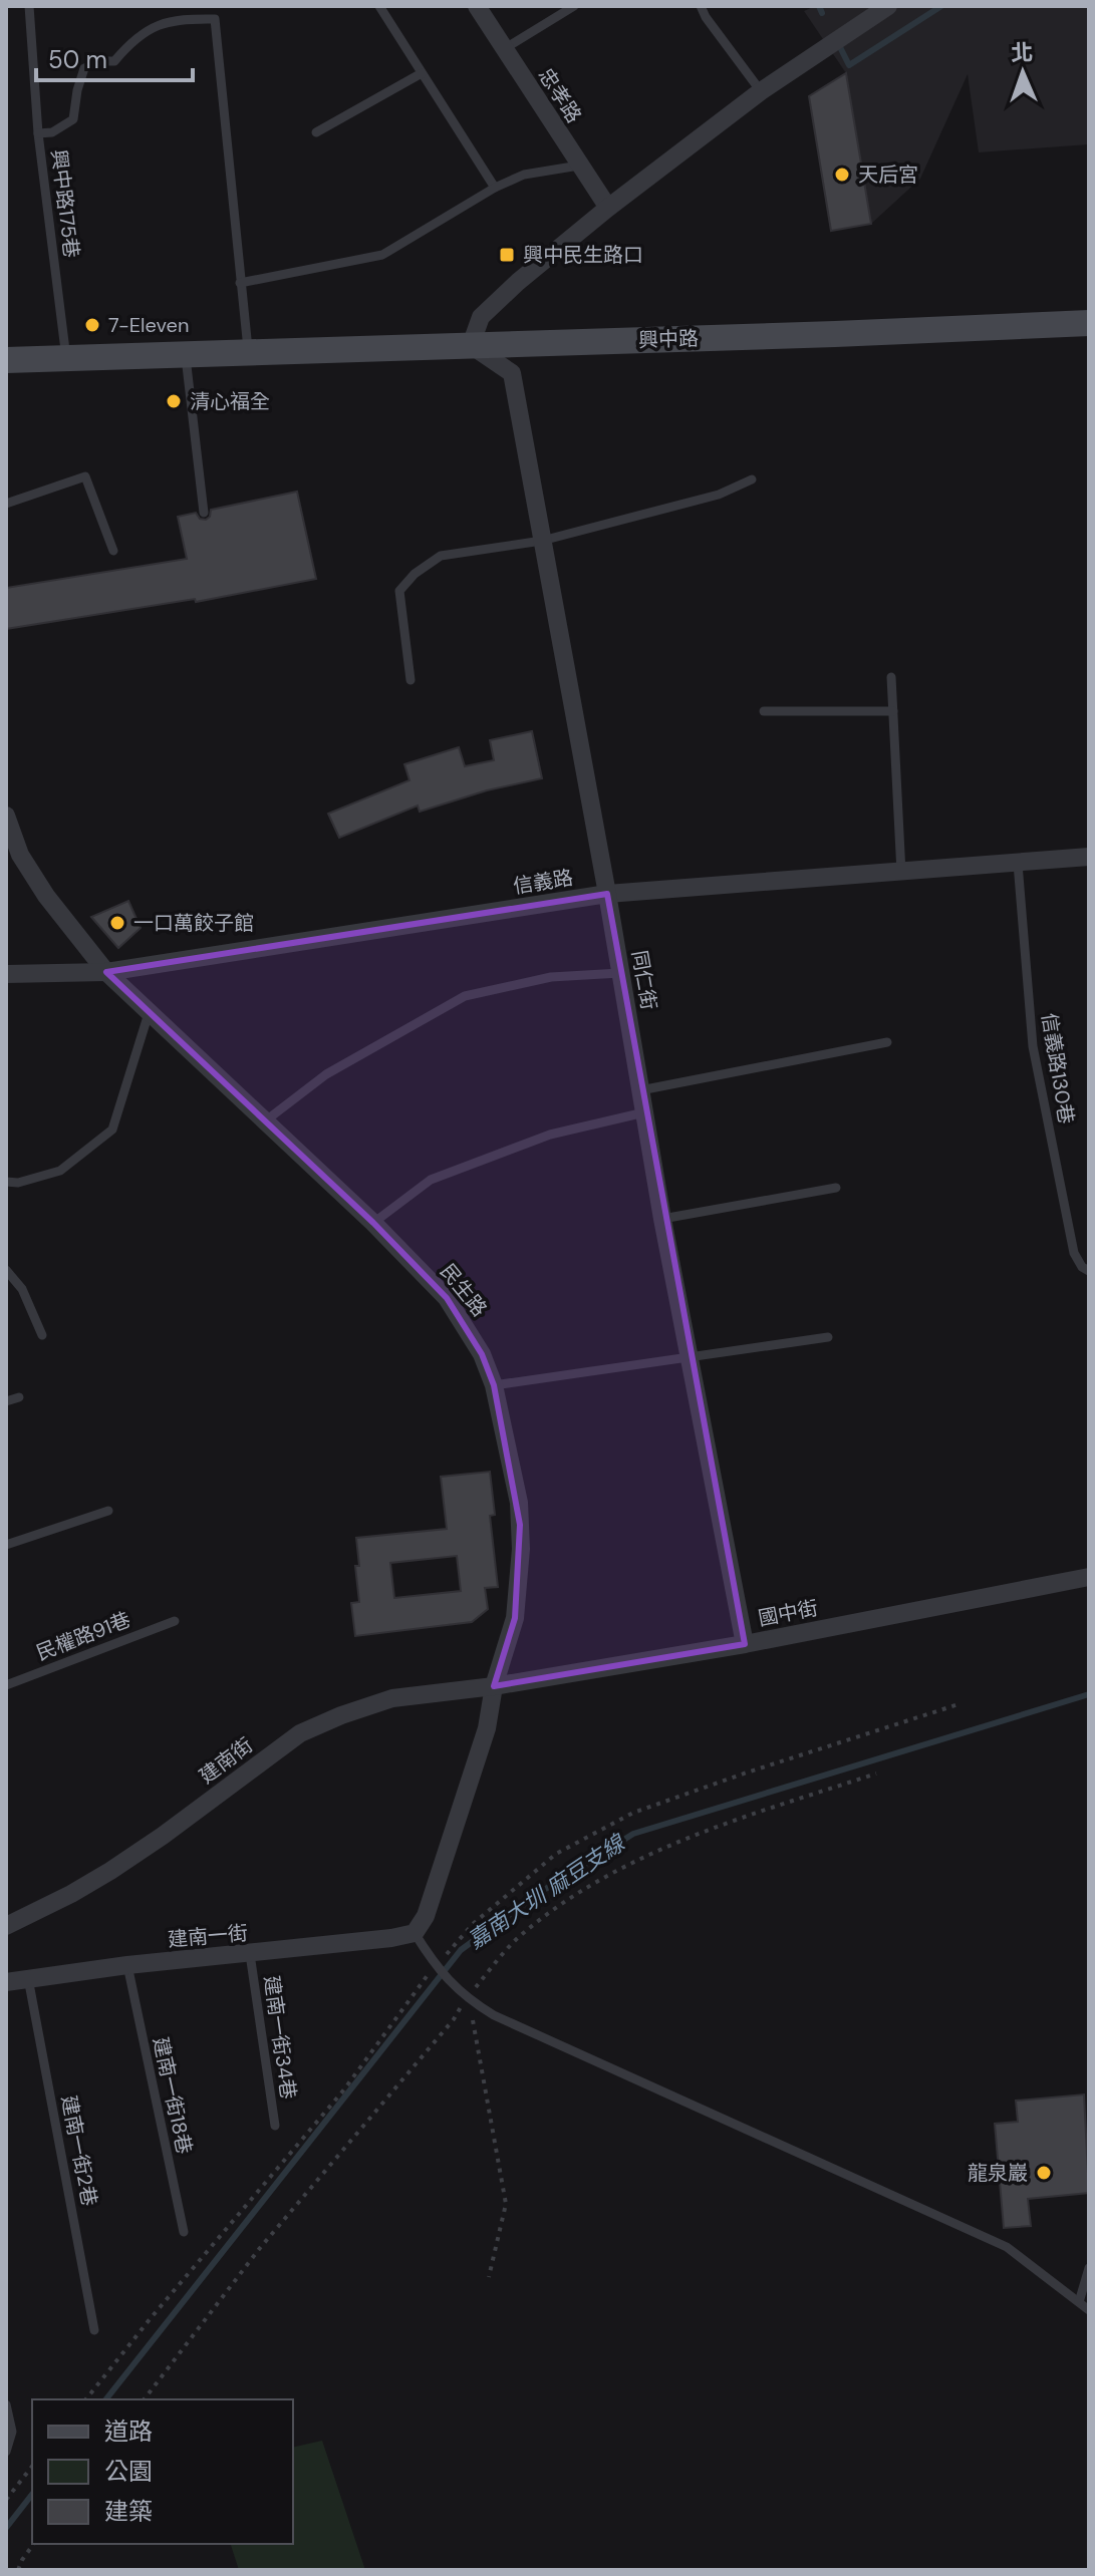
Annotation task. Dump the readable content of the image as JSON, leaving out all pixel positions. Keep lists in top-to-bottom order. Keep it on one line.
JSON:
{"streets":{"main road":["興中路"],"street":["忠孝路","信義路","同仁街","民生路","國中街","建南街","建南一街"],"lane":["興中路175巷","信義路130巷","民權路91巷","建南一街34巷","建南一街18巷","建南一街2巷"]},"crossings":[["興中路175巷","興中路"],["興中路","同仁街"],["信義路","同仁街"],["信義路","信義路130巷"],["信義路","民生路"],["同仁街","國中街"],["民生路","國中街"],["民生路","建南街"],["民生路","建南一街"],["國中街","建南街"],["建南一街","建南一街34巷"],["建南一街","建南一街18巷"],["建南一街","建南一街2巷"]],"water":["嘉南大圳 麻豆支線"],"places":{"other":["天后宮","7-Eleven","清心福全","一口萬餃子館","龍泉巖"],"transit":["興中民生路口"]},"legend":["道路","公園","建築"],"scale_bar":"50 m","north":"top"}
